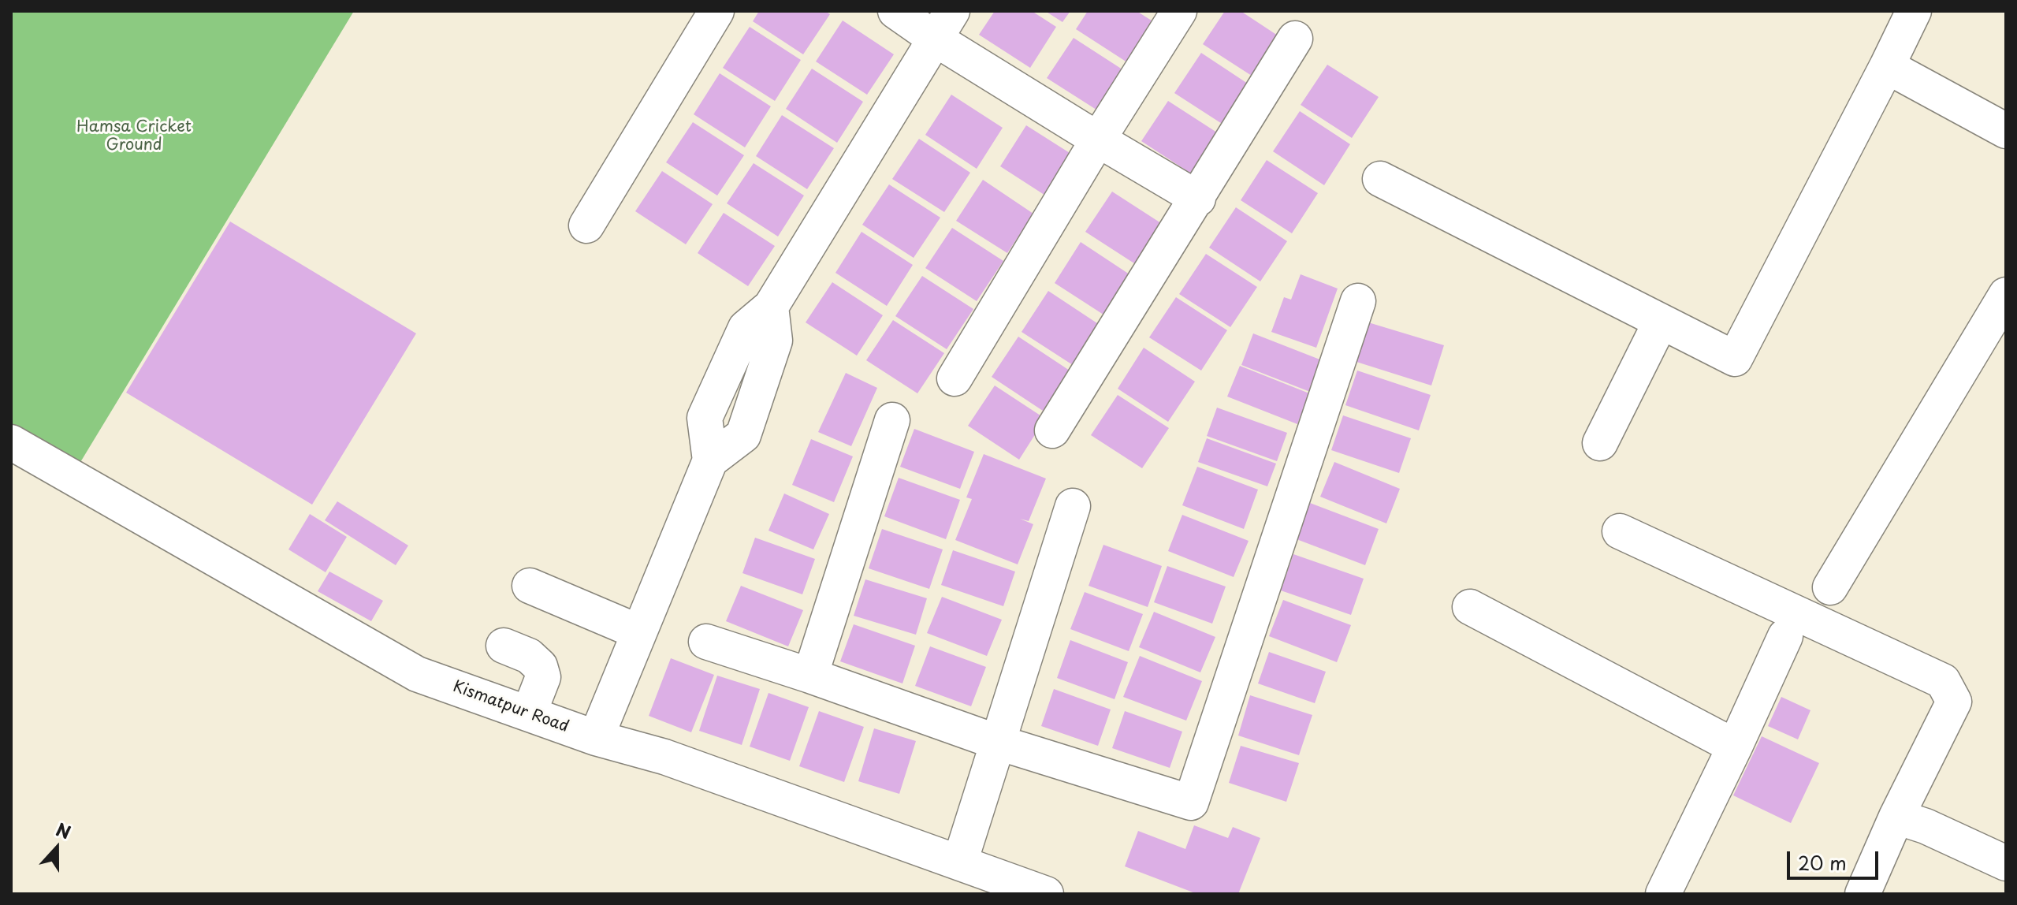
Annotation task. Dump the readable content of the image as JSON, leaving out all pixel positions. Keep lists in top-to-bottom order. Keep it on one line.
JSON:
{"streets":{"street":["Kismatpur Road"]},"parks":["Hamsa Cricket Ground"],"scale_bar":"20 m","north":"top"}
